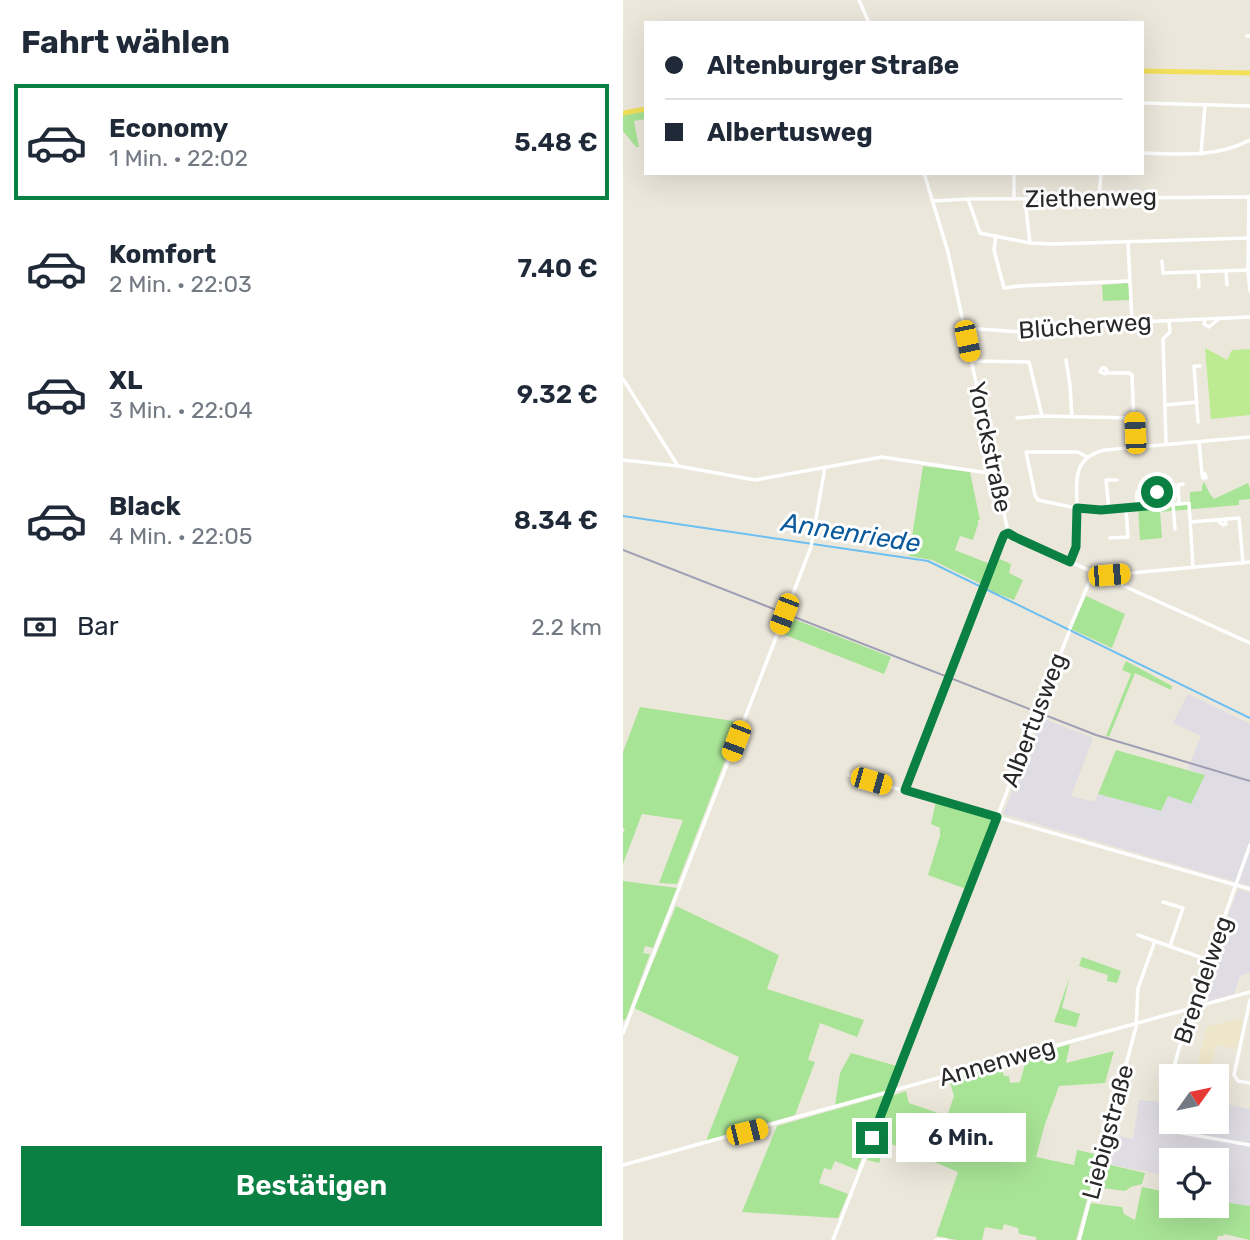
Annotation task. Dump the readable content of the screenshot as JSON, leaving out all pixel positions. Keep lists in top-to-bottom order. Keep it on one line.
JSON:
{"streets":{"street":["Ziethenweg","Blücherweg","Yorckstraße","Albertusweg","Brendelweg","Annenweg","Liebigstraße"]},"crossings":[["Ziethenweg","Yorckstraße"],["Blücherweg","Yorckstraße"],["Albertusweg","Annenweg"],["Brendelweg","Annenweg"],["Annenweg","Liebigstraße"]],"water":["Annenriede"],"north":"top right","page":{"heading":"Fahrt wählen","banner":["Altenburger Straße","Albertusweg"],"list":[{"name":"Economy","note":"1 Min. · 22:02","value":"5.48 €"},{"name":"Komfort","note":"2 Min. · 22:03","value":"7.40 €"},{"name":"XL","note":"3 Min. · 22:04","value":"9.32 €"},{"name":"Black","note":"4 Min. · 22:05","value":"8.34 €"}],"pay":["Bar","2.2 km"],"bubble":"6 Min.","buttons":"Bestätigen"}}
